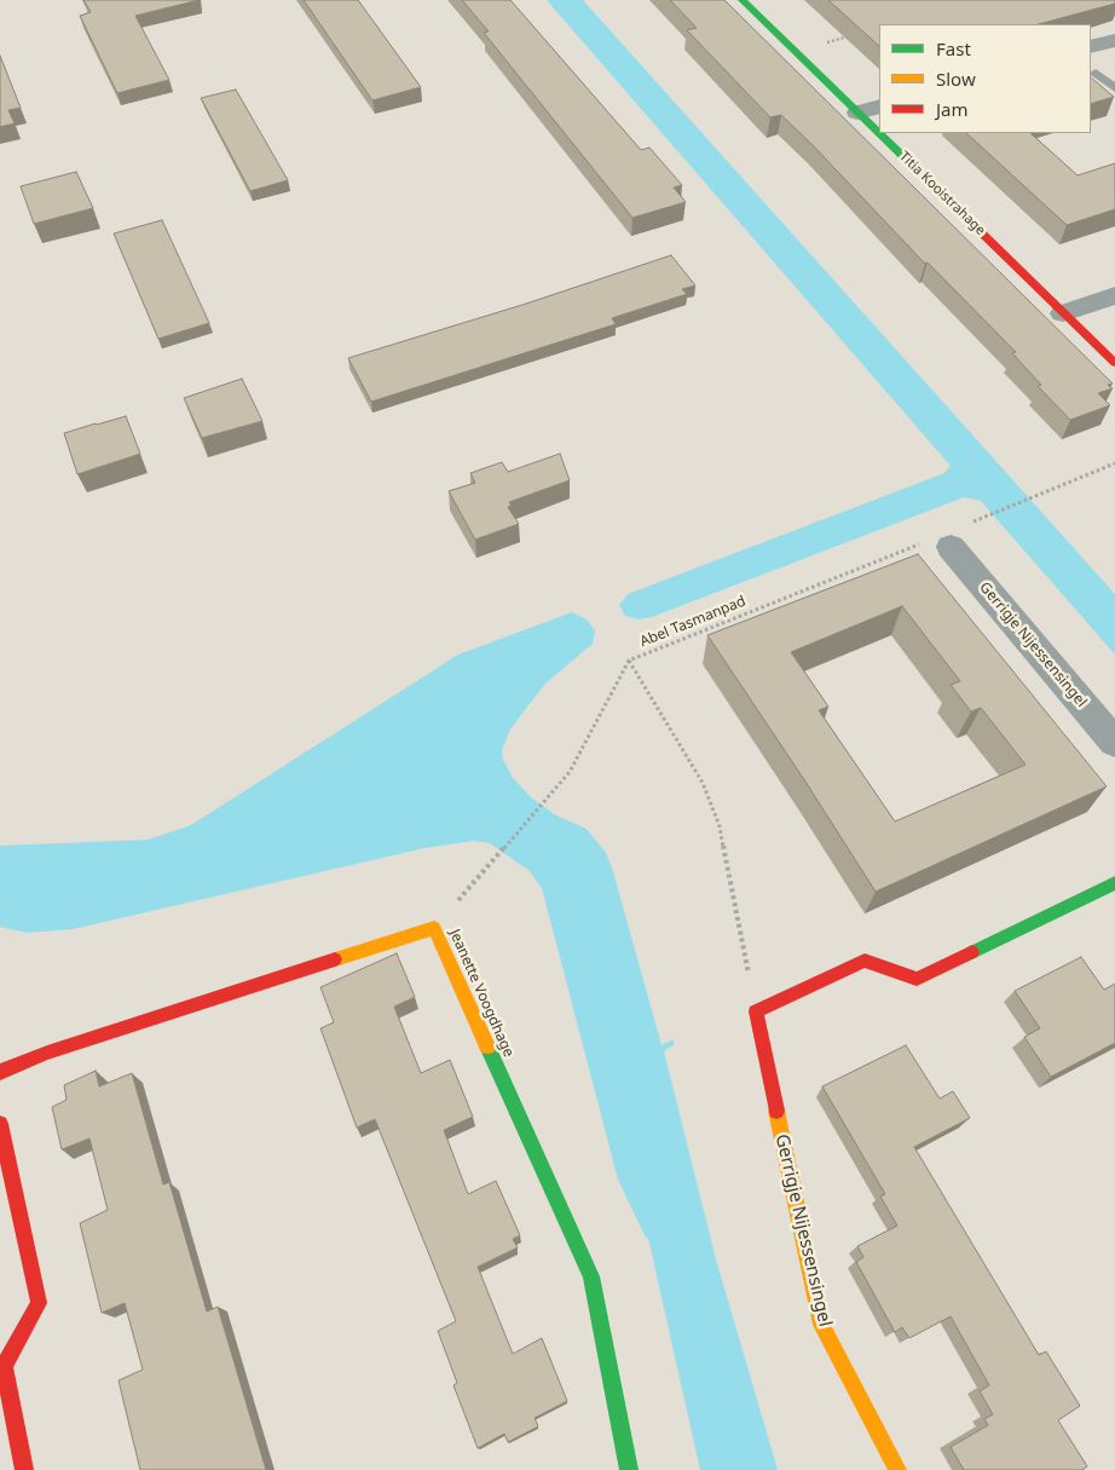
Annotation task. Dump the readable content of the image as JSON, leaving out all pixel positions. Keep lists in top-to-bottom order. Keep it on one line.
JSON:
{"streets":{"street":["Titia Kooistrahage","Gerrigje Nijessensingel","Jeanette Voogdhage"],"path":["Abel Tasmanpad"]},"crossings":[["Abel Tasmanpad","Jeanette Voogdhage"]],"legend":["Fast","Slow","Jam"]}
